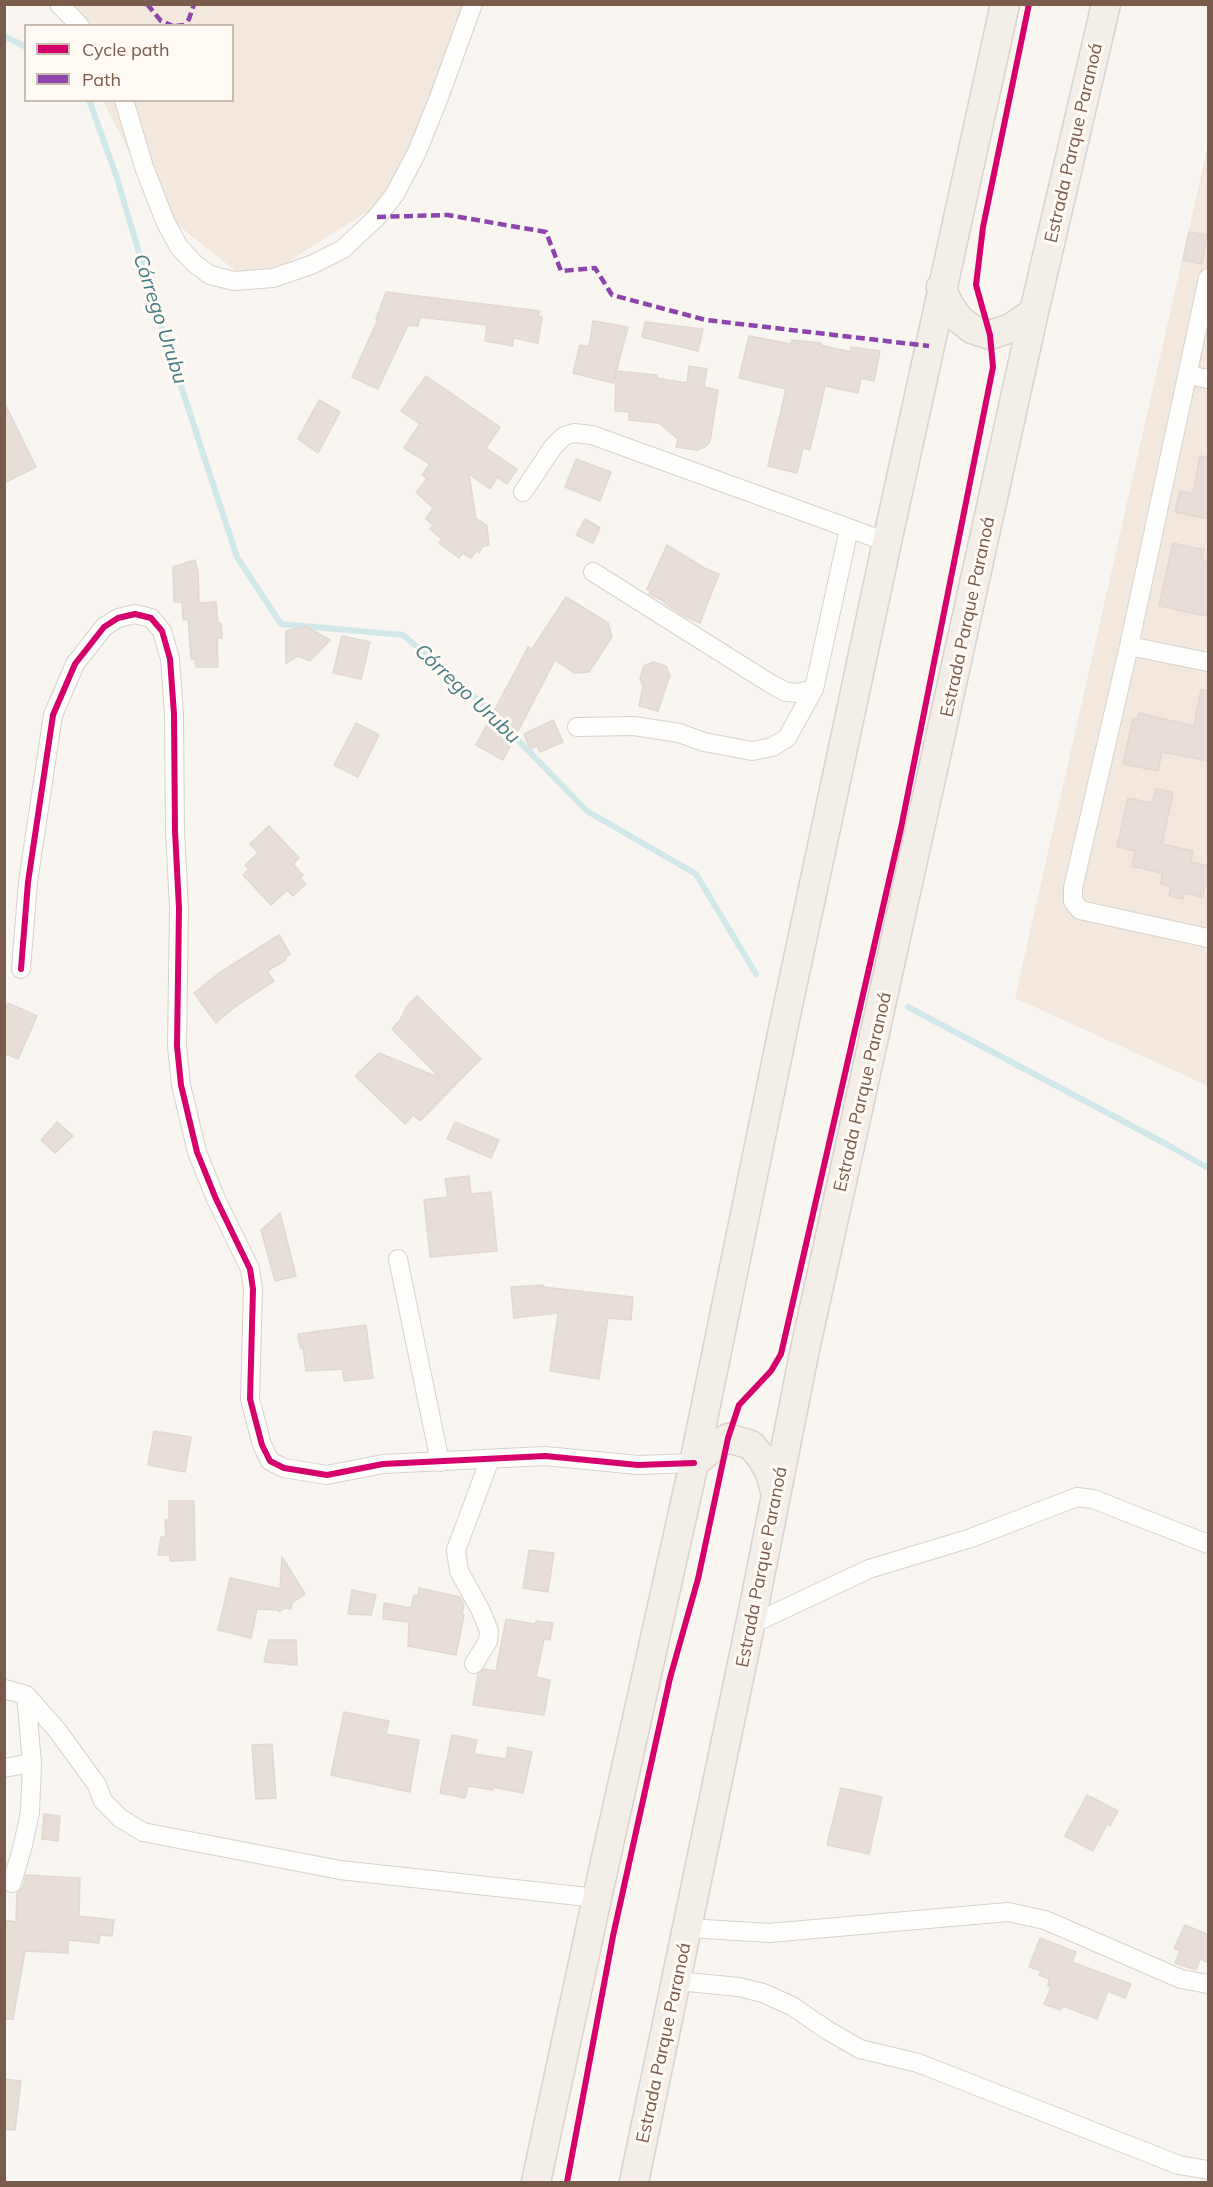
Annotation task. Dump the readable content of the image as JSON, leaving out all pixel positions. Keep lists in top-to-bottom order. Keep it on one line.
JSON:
{"streets":{"main road":["Estrada Parque Paranoá"]},"water":["Córrego Urubu"],"legend":["Cycle path","Path"]}
